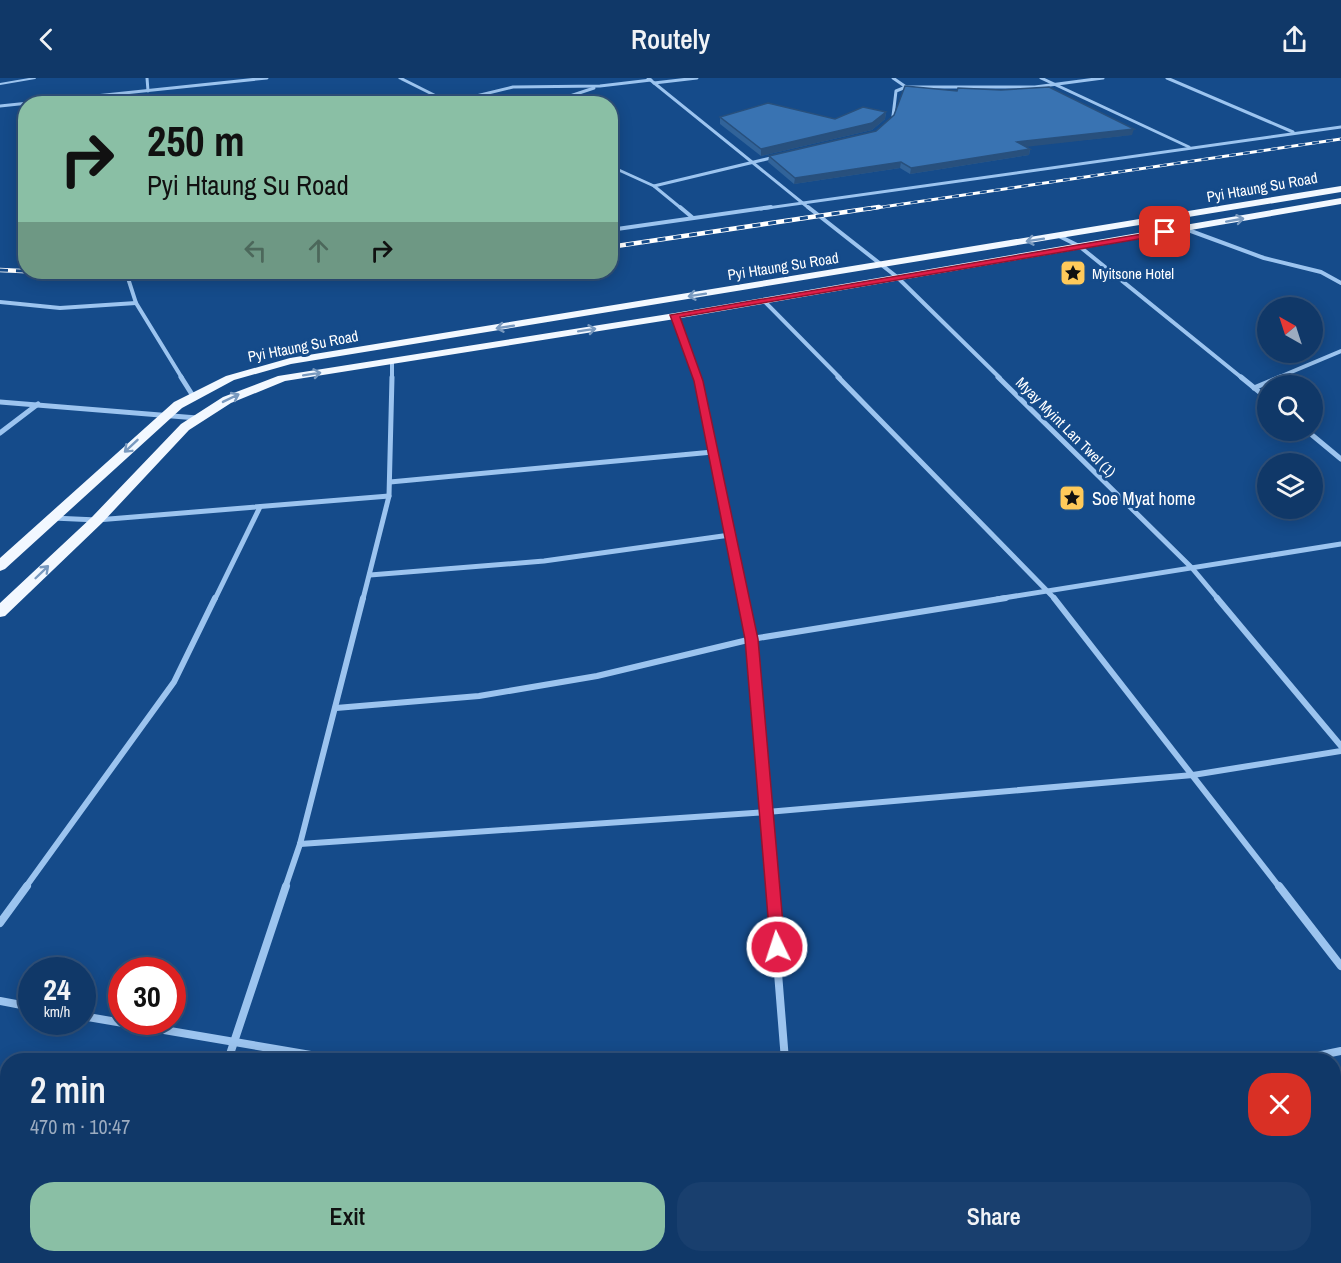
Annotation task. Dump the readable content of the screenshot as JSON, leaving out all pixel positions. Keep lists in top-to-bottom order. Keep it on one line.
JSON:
{"streets":{"highway":["Pyi Htaung Su Road"],"street":["Myay Myint Lan Twel (1)"]},"crossings":[["Pyi Htaung Su Road","Myay Myint Lan Twel (1)"]],"places":{"place":["Myitsone Hotel","Soe Myat home"]},"north":"top left","page":{"header":"Routely","turn":["250 m","Pyi Htaung Su Road"],"speed":"24 km/h","limit":"30","heading":["2 min","470 m · 10:47"],"buttons":["Exit","Share"]}}
